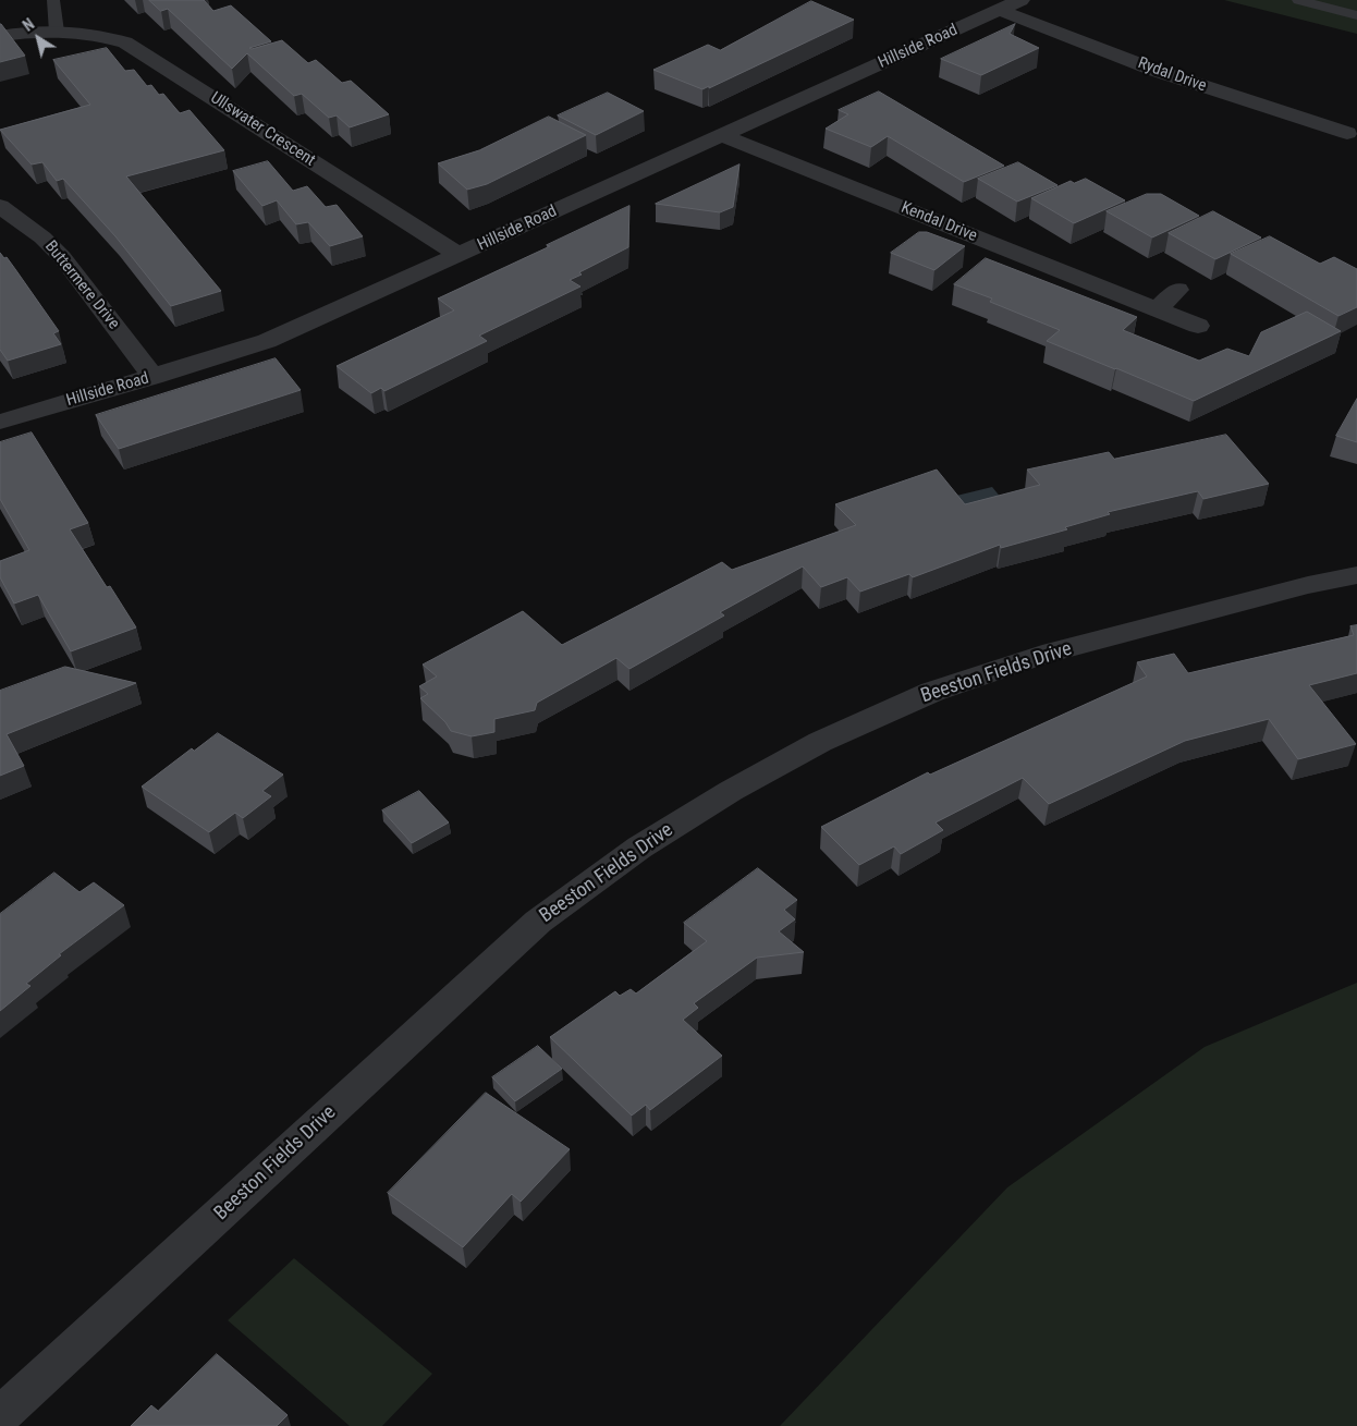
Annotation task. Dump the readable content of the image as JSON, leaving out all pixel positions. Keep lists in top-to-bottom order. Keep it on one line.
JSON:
{"streets":{"street":["Hillside Road","Rydal Drive","Ullswater Crescent","Kendal Drive","Buttermere Drive","Beeston Fields Drive"]},"crossings":[["Hillside Road","Rydal Drive"],["Hillside Road","Ullswater Crescent"],["Hillside Road","Kendal Drive"],["Hillside Road","Buttermere Drive"]],"north":"top left"}
